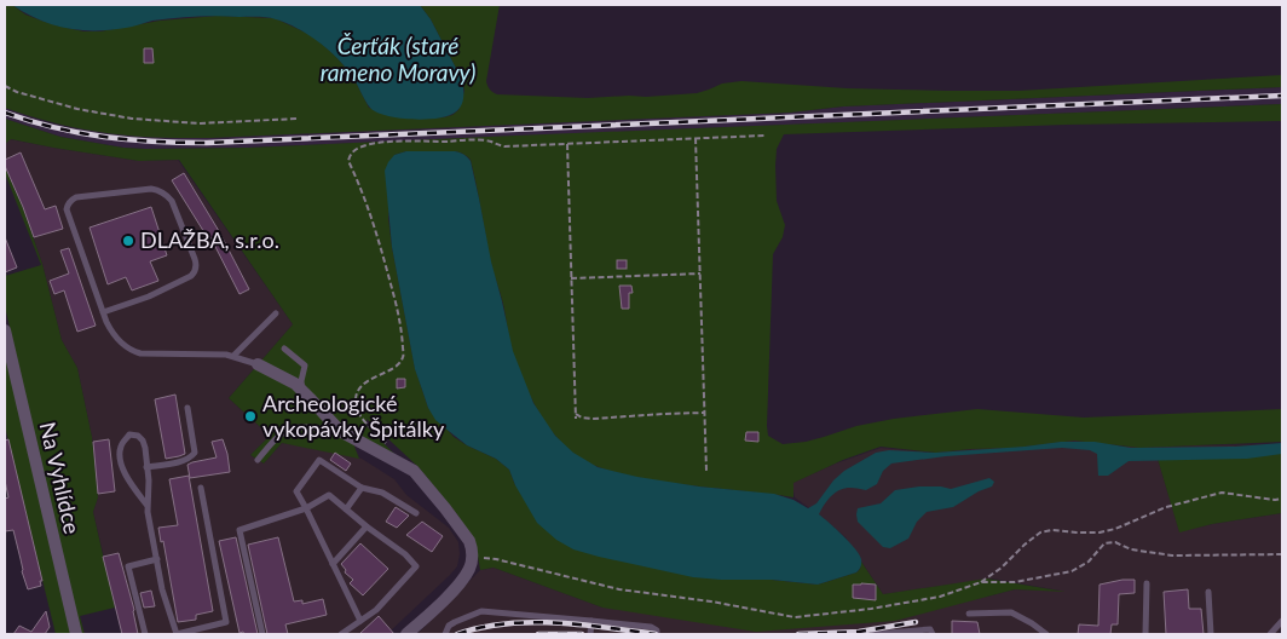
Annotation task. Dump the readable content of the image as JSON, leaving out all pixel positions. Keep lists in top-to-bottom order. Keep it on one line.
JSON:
{"streets":{"street":["Na Vyhlídce"]},"water":["Čerťák (staré rameno Moravy)"],"places":["DLAŽBA, s.r.o.","Archeologické vykopávky Špitálky"]}
